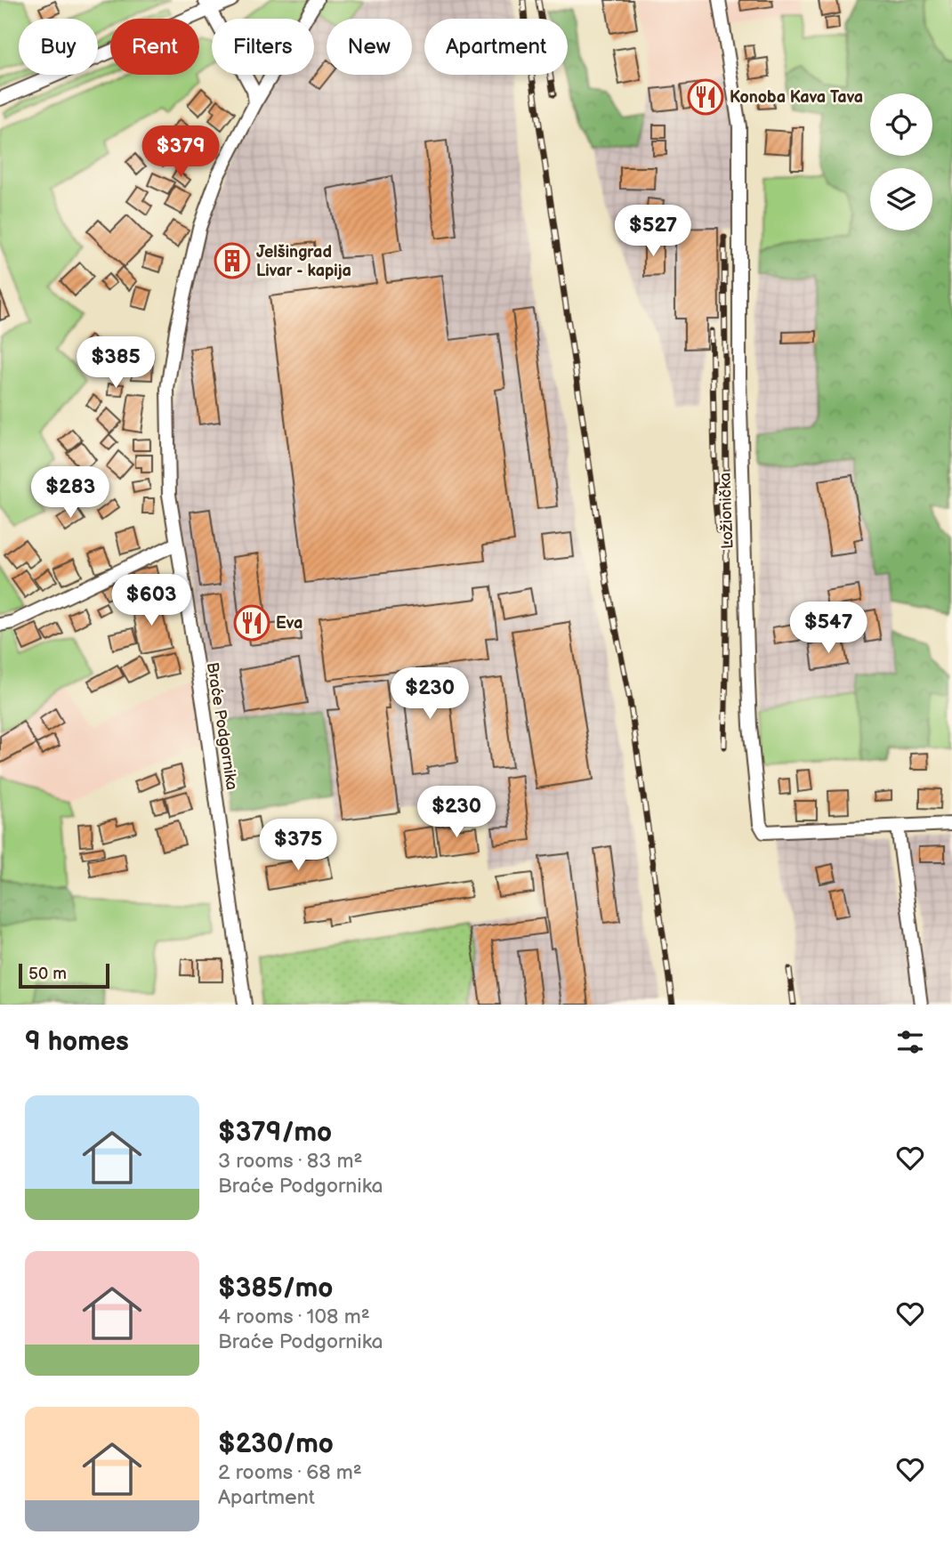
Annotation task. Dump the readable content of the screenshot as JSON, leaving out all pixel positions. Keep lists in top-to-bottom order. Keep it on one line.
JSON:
{"streets":{"street":["Ložionička","Braće Podgornika"]},"places":{"restaurant":["Konoba Kava Tava","Eva"],"building":["Jelšingrad Livar - kapija"]},"scale_bar":"50 m","page":{"chip":["Buy","Rent","Filters","New","Apartment"],"price":["$379","$527","$385","$283","$603","$547","$230","$230","$375"],"scale":"50 m","heading":"9 homes","list":[{"name":"$379/mo","note":"3 rooms · 83 m² · Braće Podgornika"},{"name":"$385/mo","note":"4 rooms · 108 m² · Braće Podgornika"},{"name":"$230/mo","note":"2 rooms · 68 m² · Apartment"}]}}
